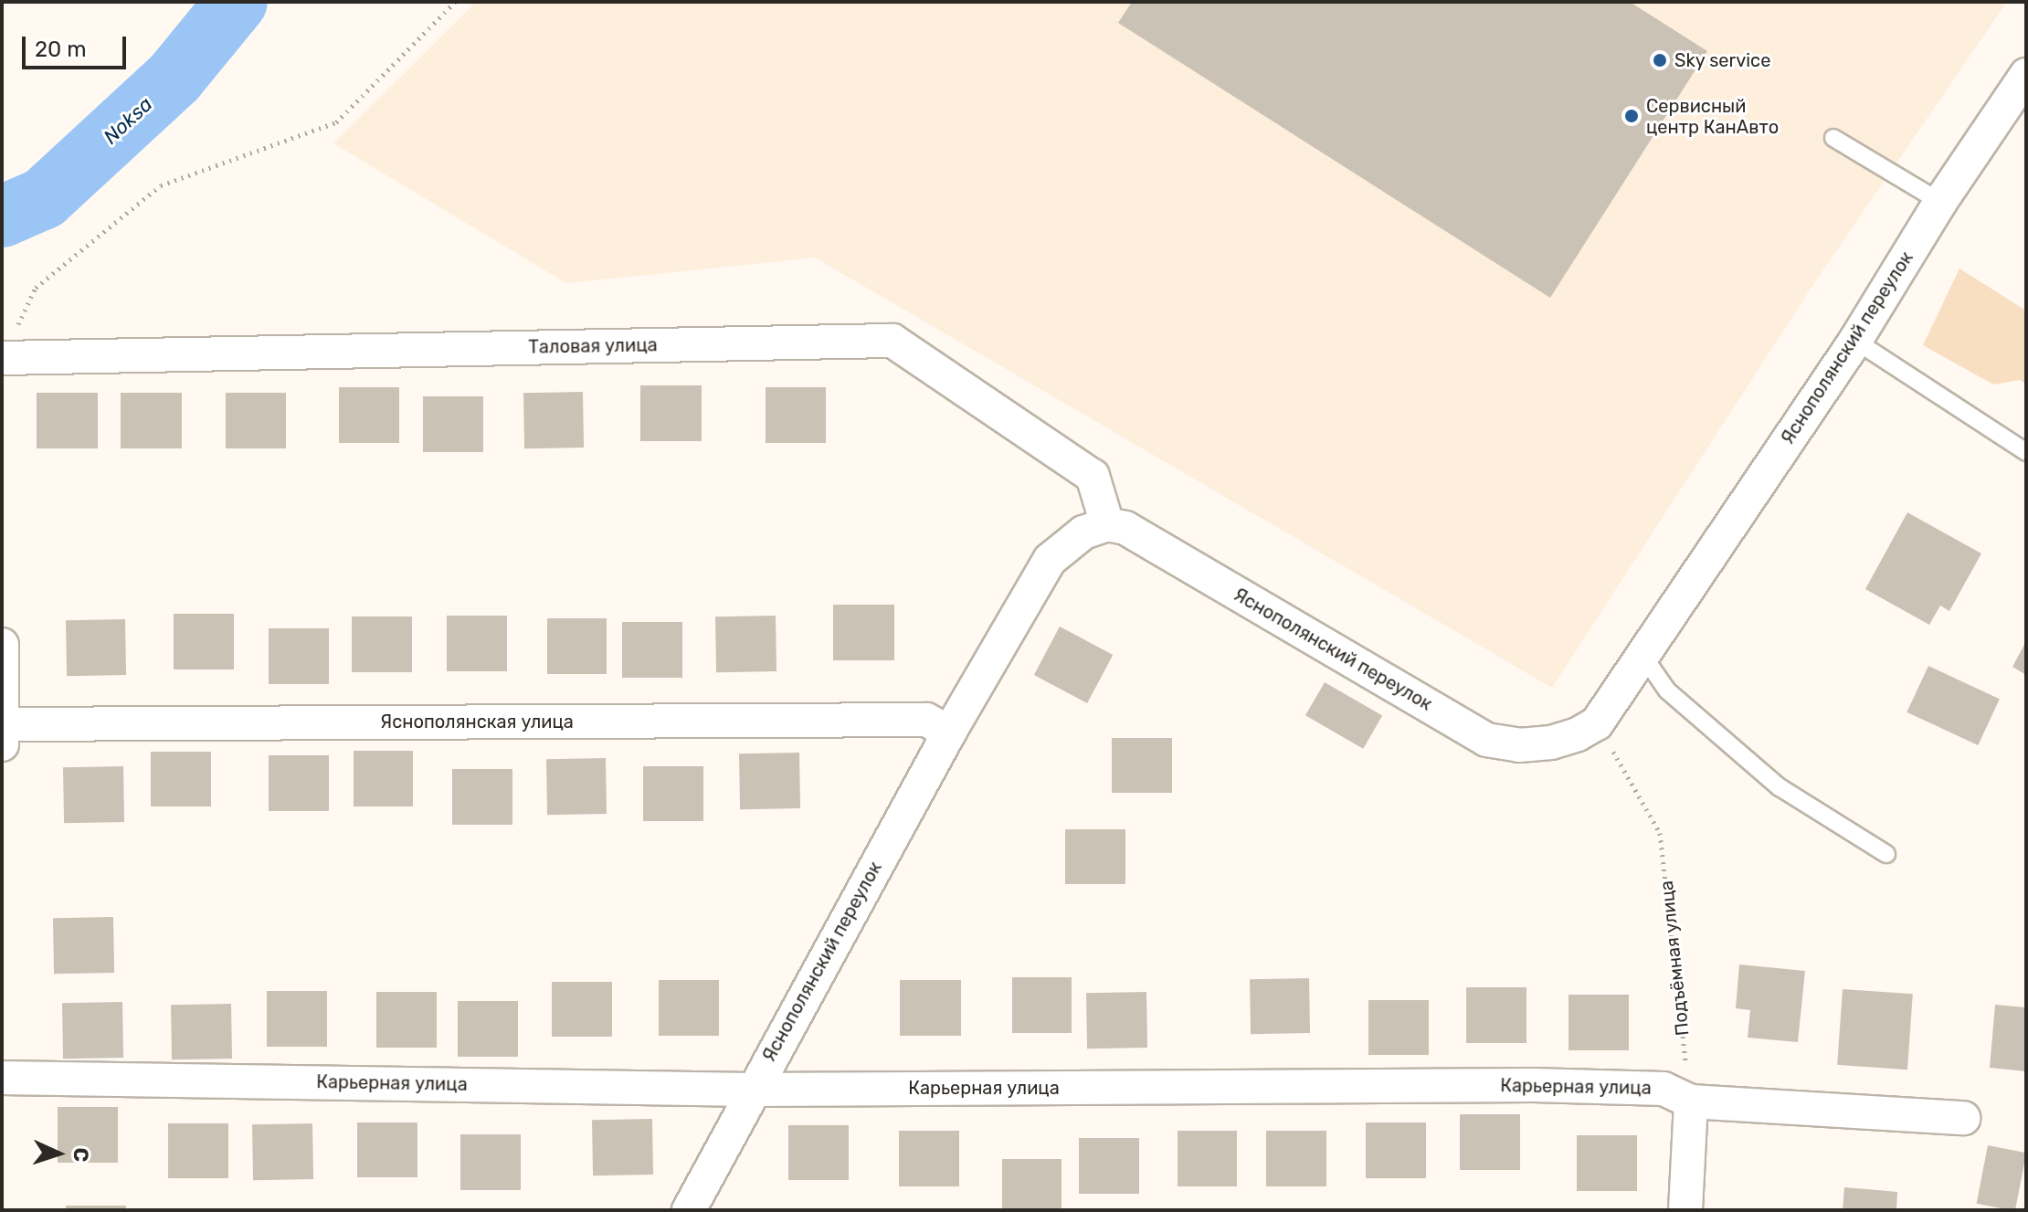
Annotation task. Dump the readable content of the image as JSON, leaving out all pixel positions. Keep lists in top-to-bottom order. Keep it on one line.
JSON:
{"streets":{"street":["Таловая улица","Яснополянский переулок","Яснополянская улица","Карьерная улица"],"path":["Подъёмная улица"]},"crossings":[["Таловая улица","Яснополянский переулок"],["Яснополянский переулок","Яснополянская улица"],["Яснополянский переулок","Подъёмная улица"],["Яснополянский переулок","Карьерная улица"],["Подъёмная улица","Карьерная улица"]],"water":["Noksa"],"places":["Sky service","Сервисный центр КанАвто"],"scale_bar":"20 m","north":"right"}
